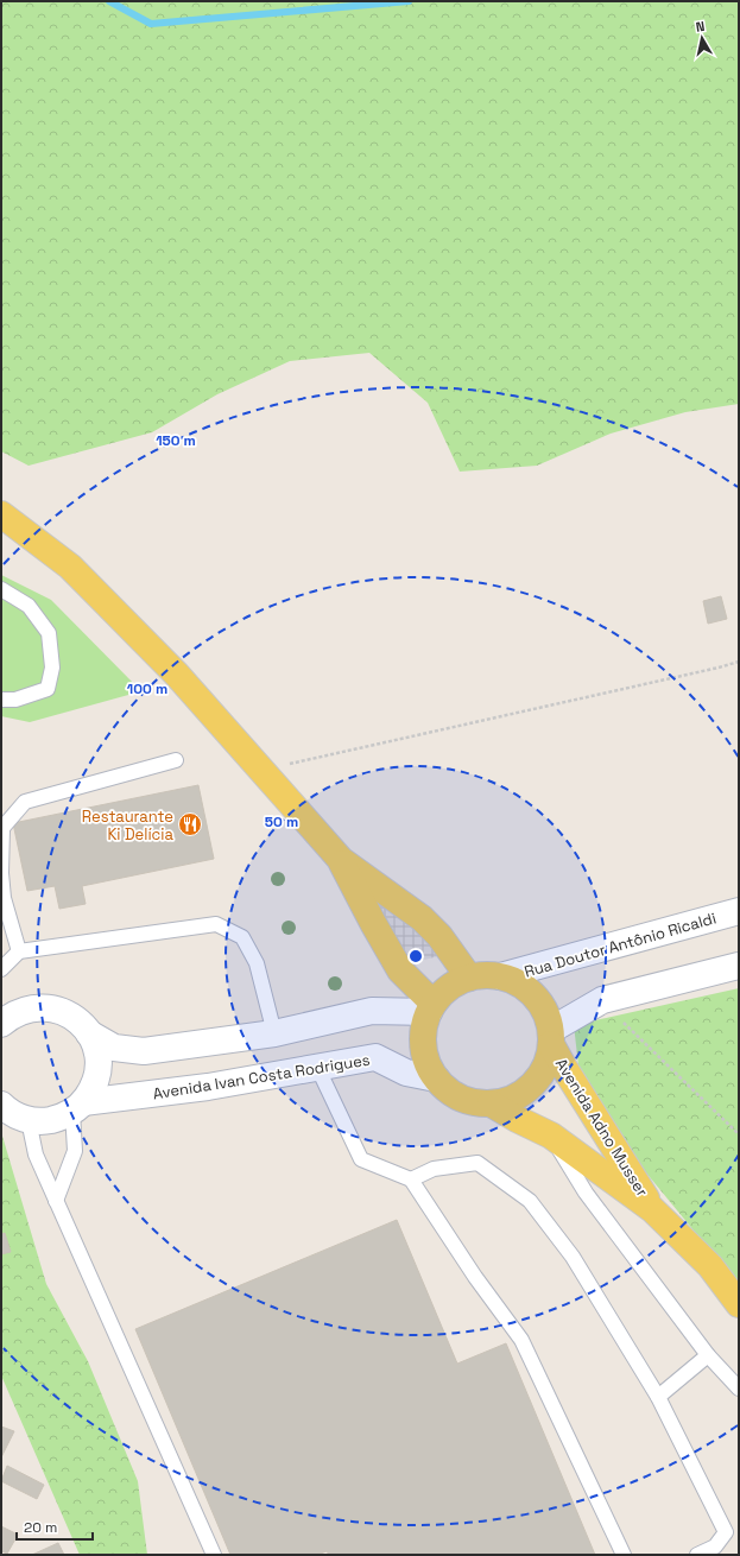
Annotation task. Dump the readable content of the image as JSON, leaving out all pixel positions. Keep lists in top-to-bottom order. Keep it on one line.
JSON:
{"streets":{"main road":["Rua Doutor Antônio Ricaldi","Avenida Ivan Costa Rodrigues","Avenida Adno Musser"]},"crossings":[["Rua Doutor Antônio Ricaldi","Avenida Ivan Costa Rodrigues"],["Rua Doutor Antônio Ricaldi","Avenida Adno Musser"],["Avenida Ivan Costa Rodrigues","Avenida Adno Musser"]],"places":{"restaurant":["Restaurante Ki Delícia"]},"scale_bar":"20 m","north":"top","rings":["150 m","100 m","50 m"]}
